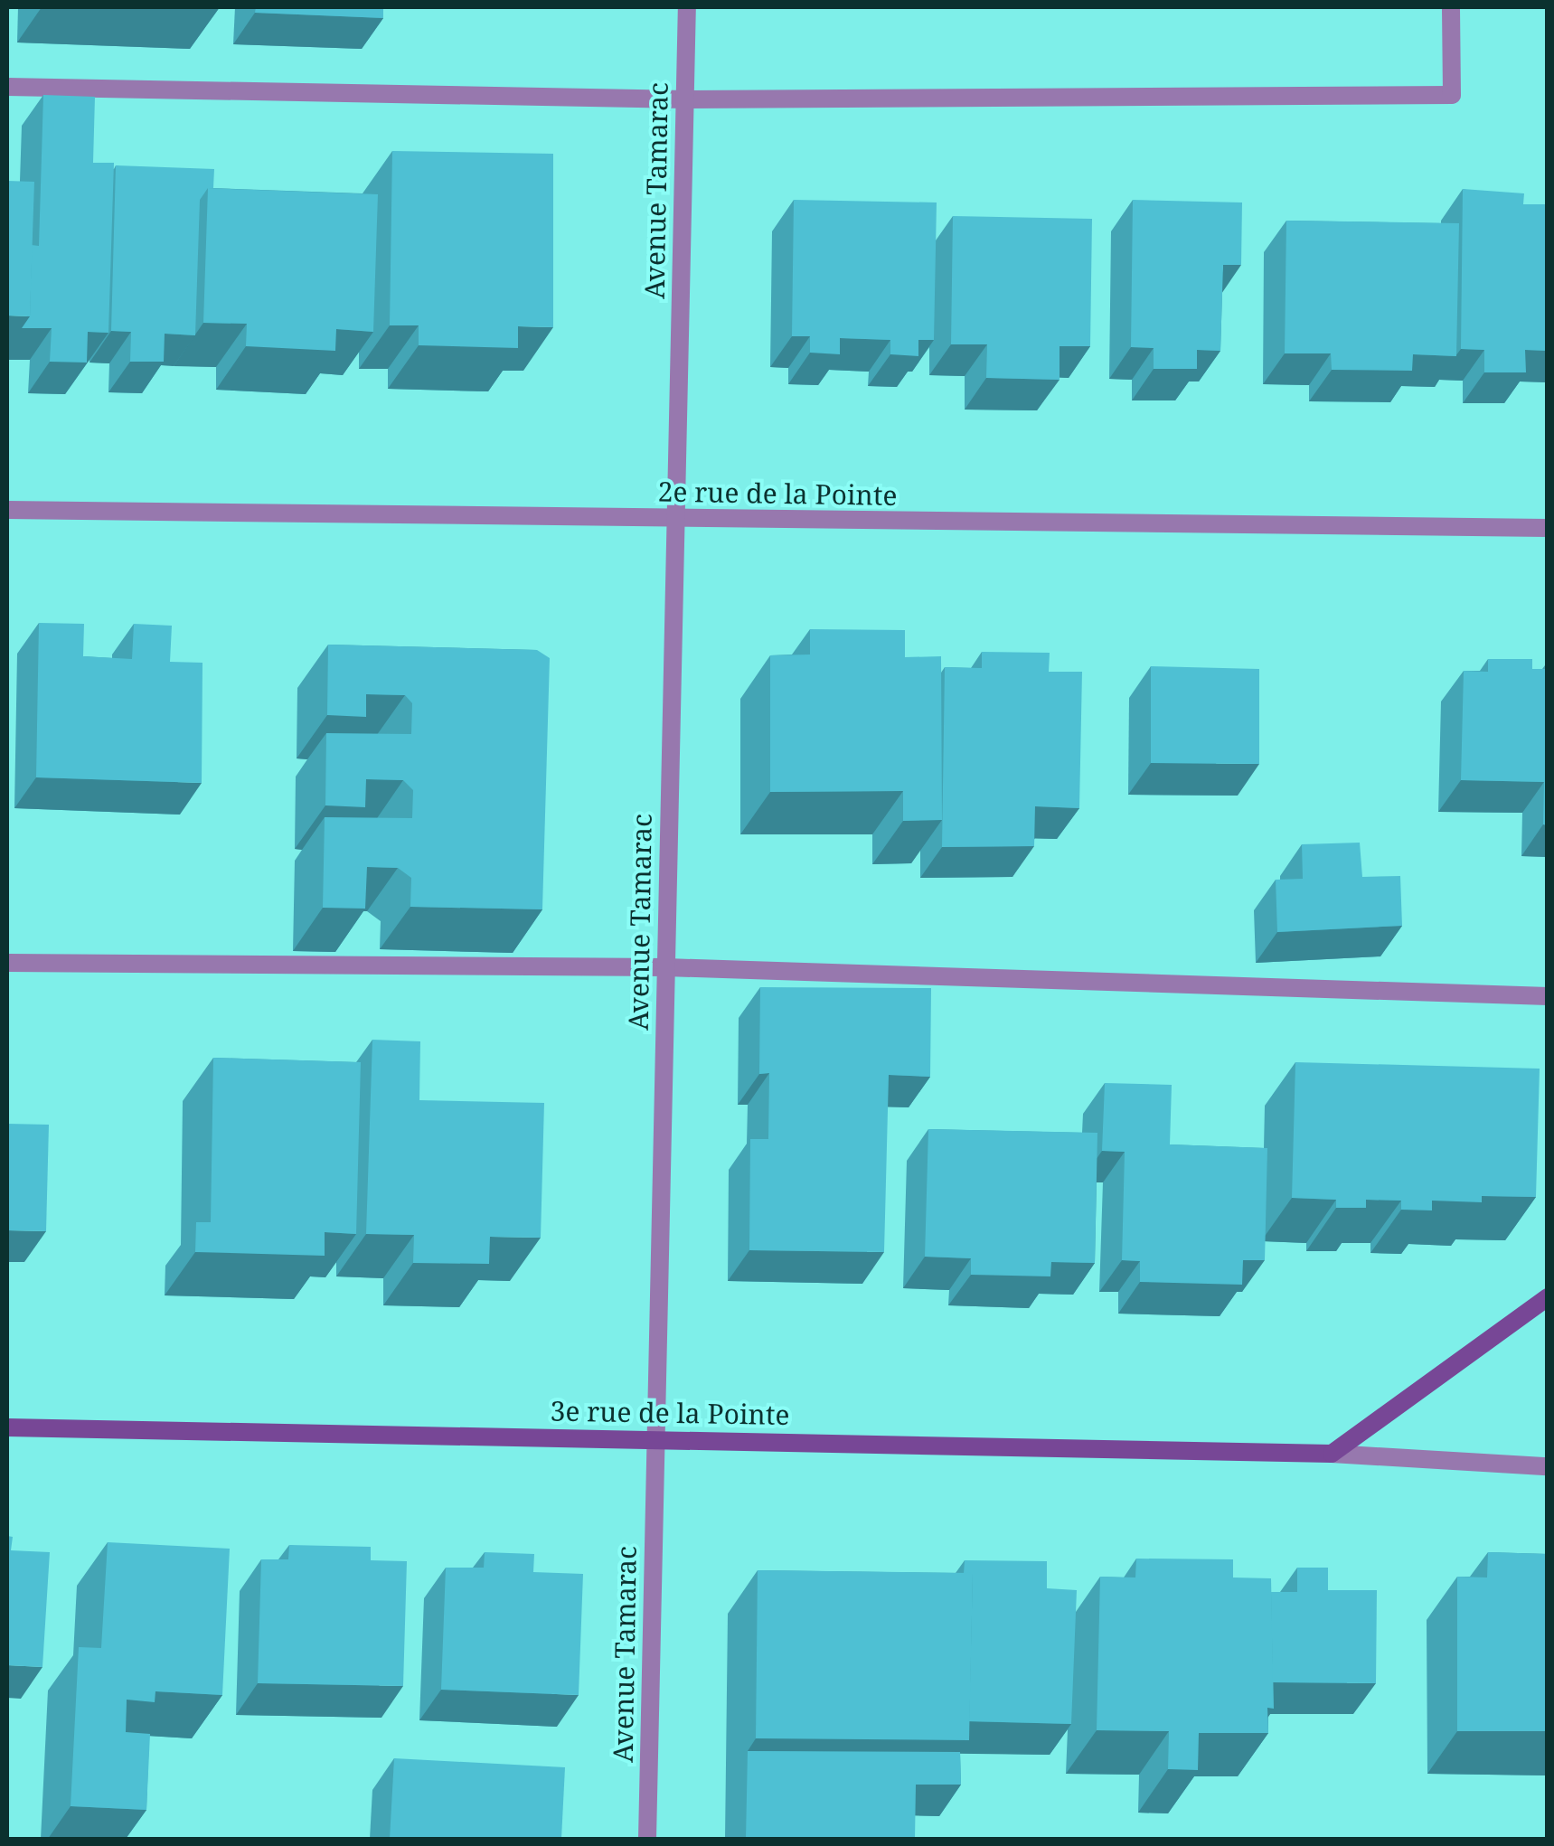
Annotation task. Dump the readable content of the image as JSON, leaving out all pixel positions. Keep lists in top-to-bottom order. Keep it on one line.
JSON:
{"streets":{"street":["Avenue Tamarac","2e rue de la Pointe","3e rue de la Pointe"]},"crossings":[["Avenue Tamarac","2e rue de la Pointe"],["Avenue Tamarac","3e rue de la Pointe"]]}
